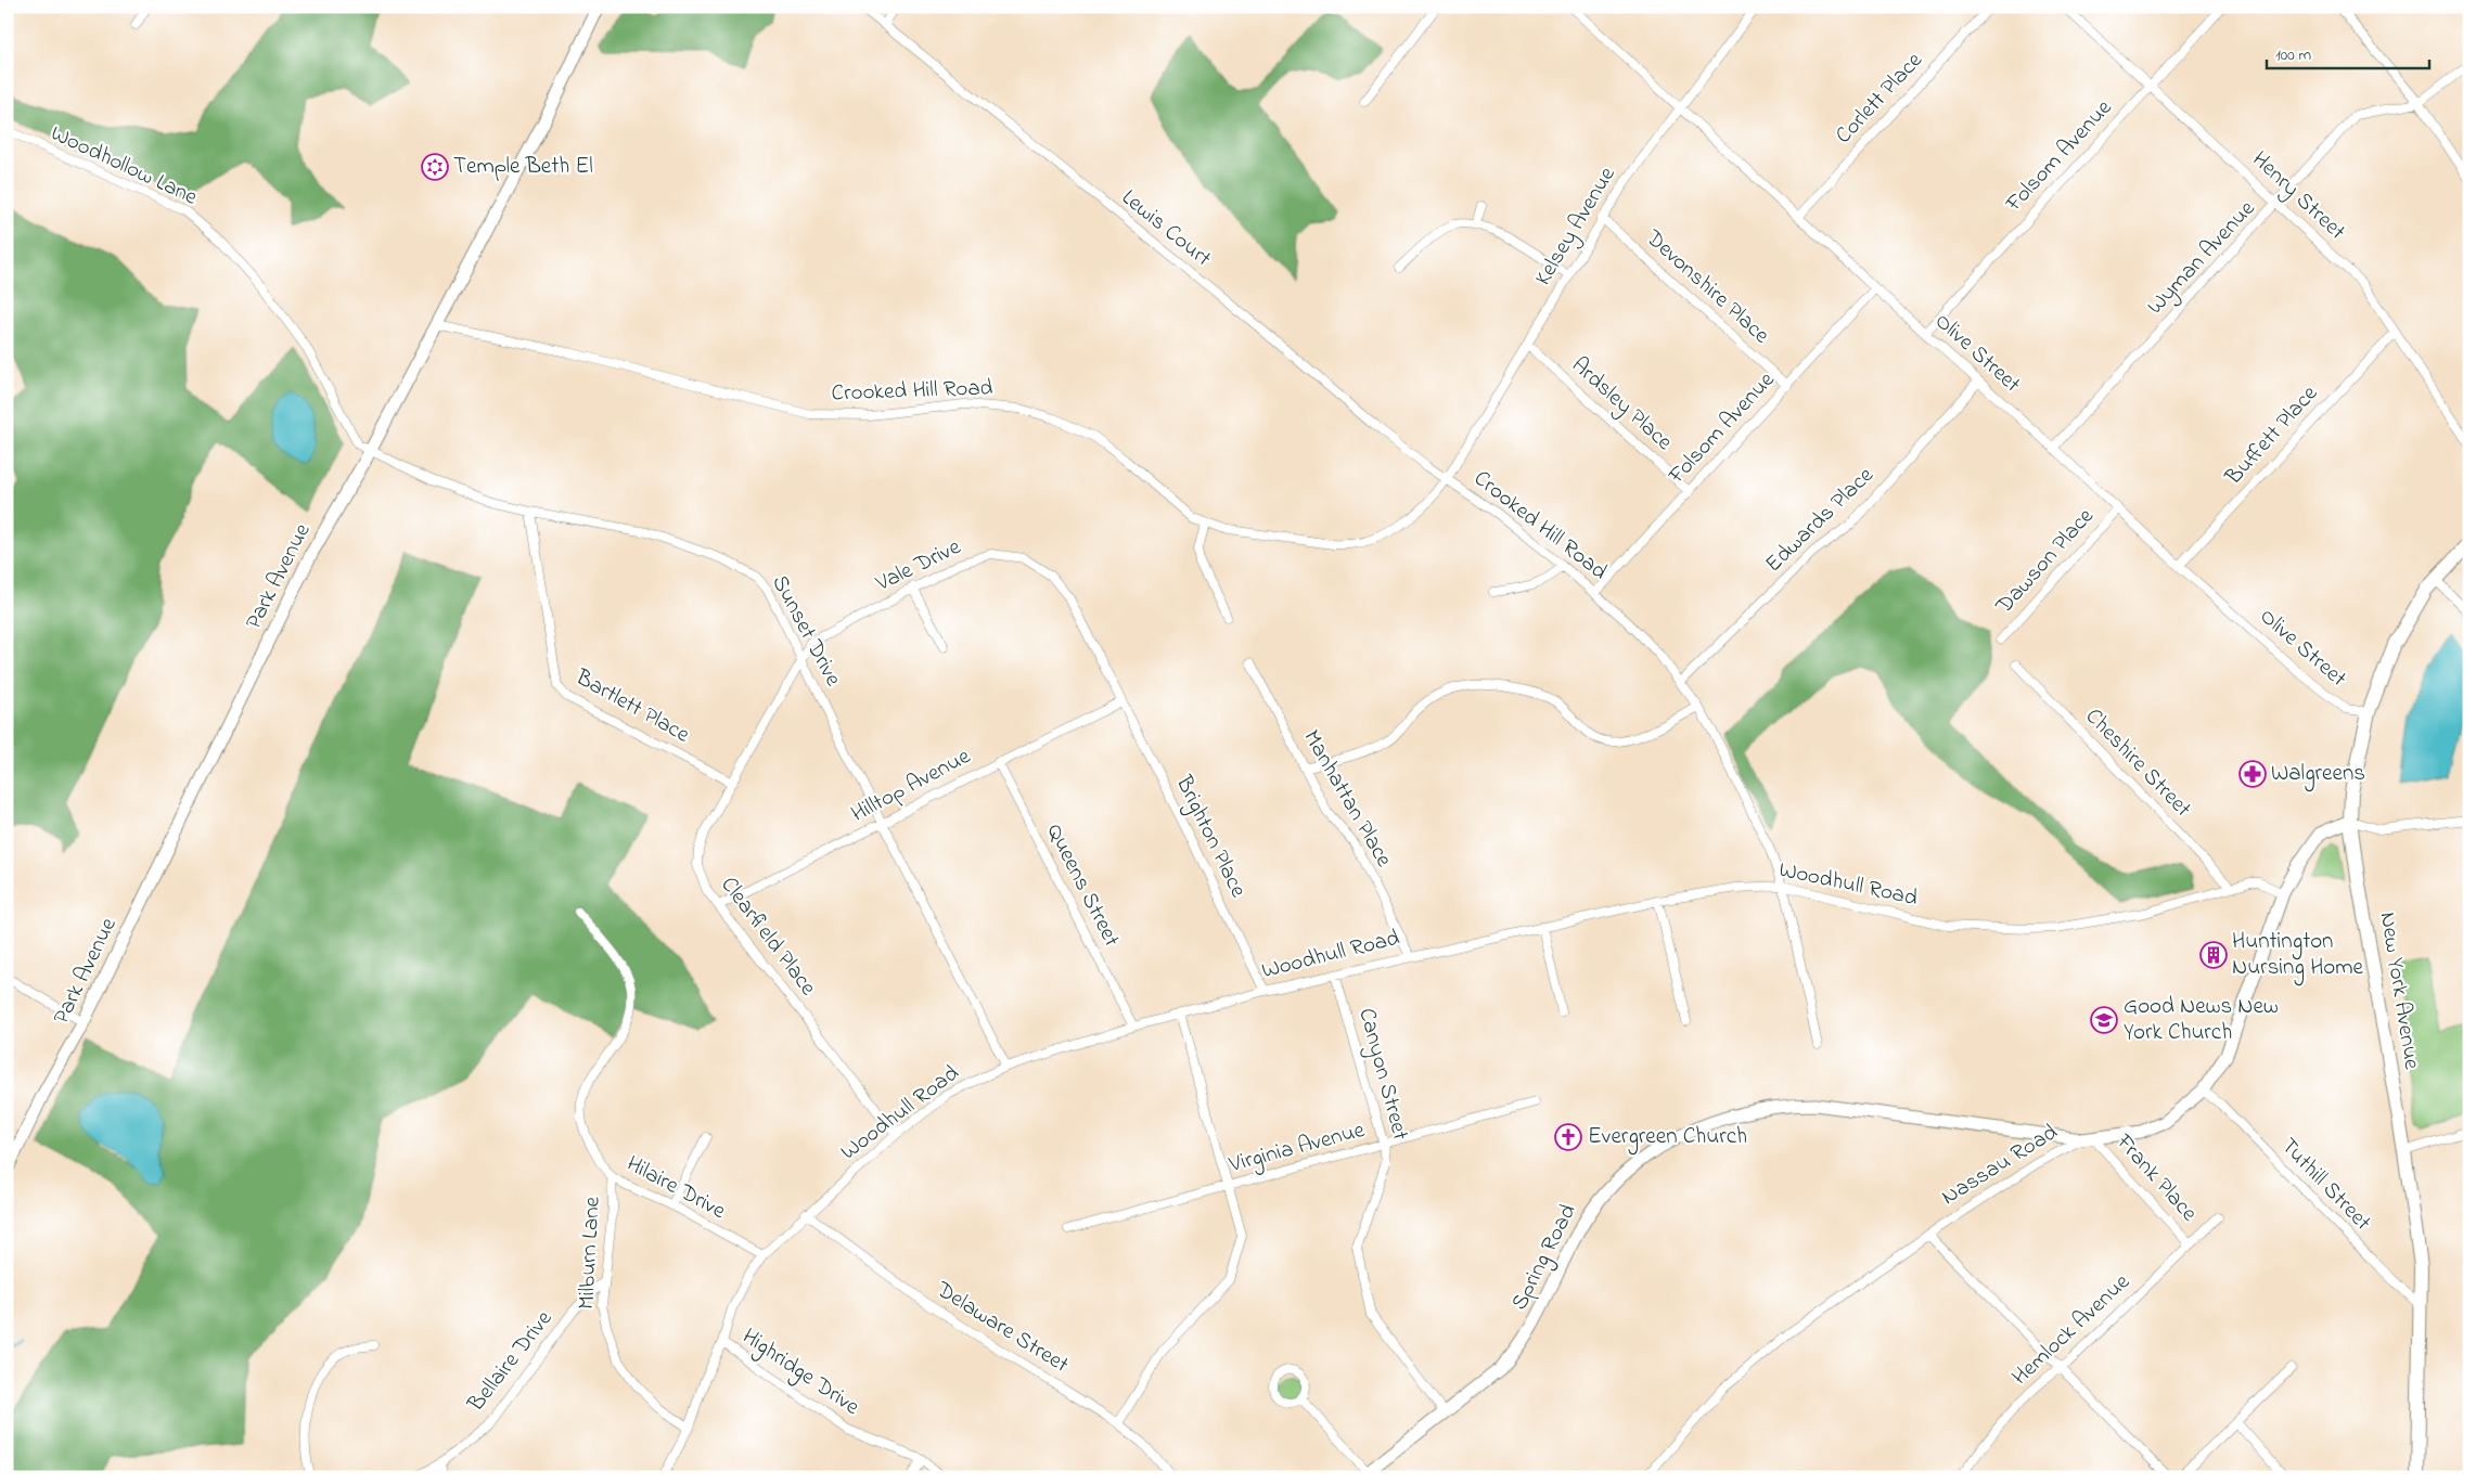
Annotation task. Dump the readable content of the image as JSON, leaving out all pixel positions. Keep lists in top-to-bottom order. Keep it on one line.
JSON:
{"streets":{"main road":["Park Avenue","New York Avenue","Nassau Road","Spring Road"],"street":["Corlett Place","Folsom Avenue","Woodhollow Lane","Henry Street","Kelsey Avenue","Lewis Court","Wyman Avenue","Devonshire Place","Olive Street","Crooked Hill Road","Ardsley Place","Buffett Place","Edwards Place","Dawson Place","Vale Drive","Sunset Drive","Bartlett Place","Cheshire Street","Hilltop Avenue","Manhattan Place","Brighton Place","Woodhull Road","Queens Street","Clearfield Place","Canyon Street","Virginia Avenue","Frank Place","Tuthill Street","Hilaire Drive","Milburn Lane","Delaware Street","Hemlock Avenue","Bellaire Drive","Highridge Drive"]},"crossings":[["Corlett Place","Olive Street"],["Folsom Avenue","Henry Street"],["Folsom Avenue","Devonshire Place"],["Folsom Avenue","Olive Street"],["Folsom Avenue","Crooked Hill Road"],["Folsom Avenue","Ardsley Place"],["Woodhollow Lane","Park Avenue"],["Woodhollow Lane","Sunset Drive"],["Henry Street","Wyman Avenue"],["Henry Street","Buffett Place"],["Kelsey Avenue","Lewis Court"],["Kelsey Avenue","Devonshire Place"],["Kelsey Avenue","Olive Street"],["Kelsey Avenue","Crooked Hill Road"],["Kelsey Avenue","Ardsley Place"],["Lewis Court","Crooked Hill Road"],["Wyman Avenue","Olive Street"],["Olive Street","Buffett Place"],["Olive Street","Edwards Place"],["Olive Street","Dawson Place"],["Olive Street","New York Avenue"],["Crooked Hill Road","Edwards Place"],["Crooked Hill Road","Park Avenue"],["Crooked Hill Road","Woodhull Road"],["Vale Drive","Sunset Drive"],["Vale Drive","Hilltop Avenue"],["Vale Drive","Brighton Place"],["Vale Drive","Clearfield Place"],["Park Avenue","Sunset Drive"],["Sunset Drive","Bartlett Place"],["Sunset Drive","Hilltop Avenue"],["Sunset Drive","Woodhull Road"],["Sunset Drive","Clearfield Place"],["Bartlett Place","Clearfield Place"],["Cheshire Street","Woodhull Road"],["Hilltop Avenue","Brighton Place"],["Hilltop Avenue","Queens Street"],["Hilltop Avenue","Clearfield Place"],["Manhattan Place","Woodhull Road"],["Brighton Place","Woodhull Road"],["Woodhull Road","Queens Street"],["Woodhull Road","Clearfield Place"],["Woodhull Road","Canyon Street"],["Woodhull Road","Nassau Road"],["Woodhull Road","Hilaire Drive"],["Woodhull Road","Milburn Lane"],["Woodhull Road","Delaware Street"],["Woodhull Road","Highridge Drive"],["New York Avenue","Nassau Road"],["New York Avenue","Tuthill Street"],["Canyon Street","Virginia Avenue"],["Canyon Street","Spring Road"],["Nassau Road","Frank Place"],["Nassau Road","Tuthill Street"],["Nassau Road","Spring Road"],["Frank Place","Spring Road"],["Frank Place","Hemlock Avenue"],["Hilaire Drive","Milburn Lane"],["Milburn Lane","Bellaire Drive"]],"places":{"synagogue":["Temple Beth El"],"pharmacy":["Walgreens"],"building":["Huntington Nursing Home"],"school or university":["Good News New York Church"],"church":["Evergreen Church"]},"scale_bar":"100 m"}
